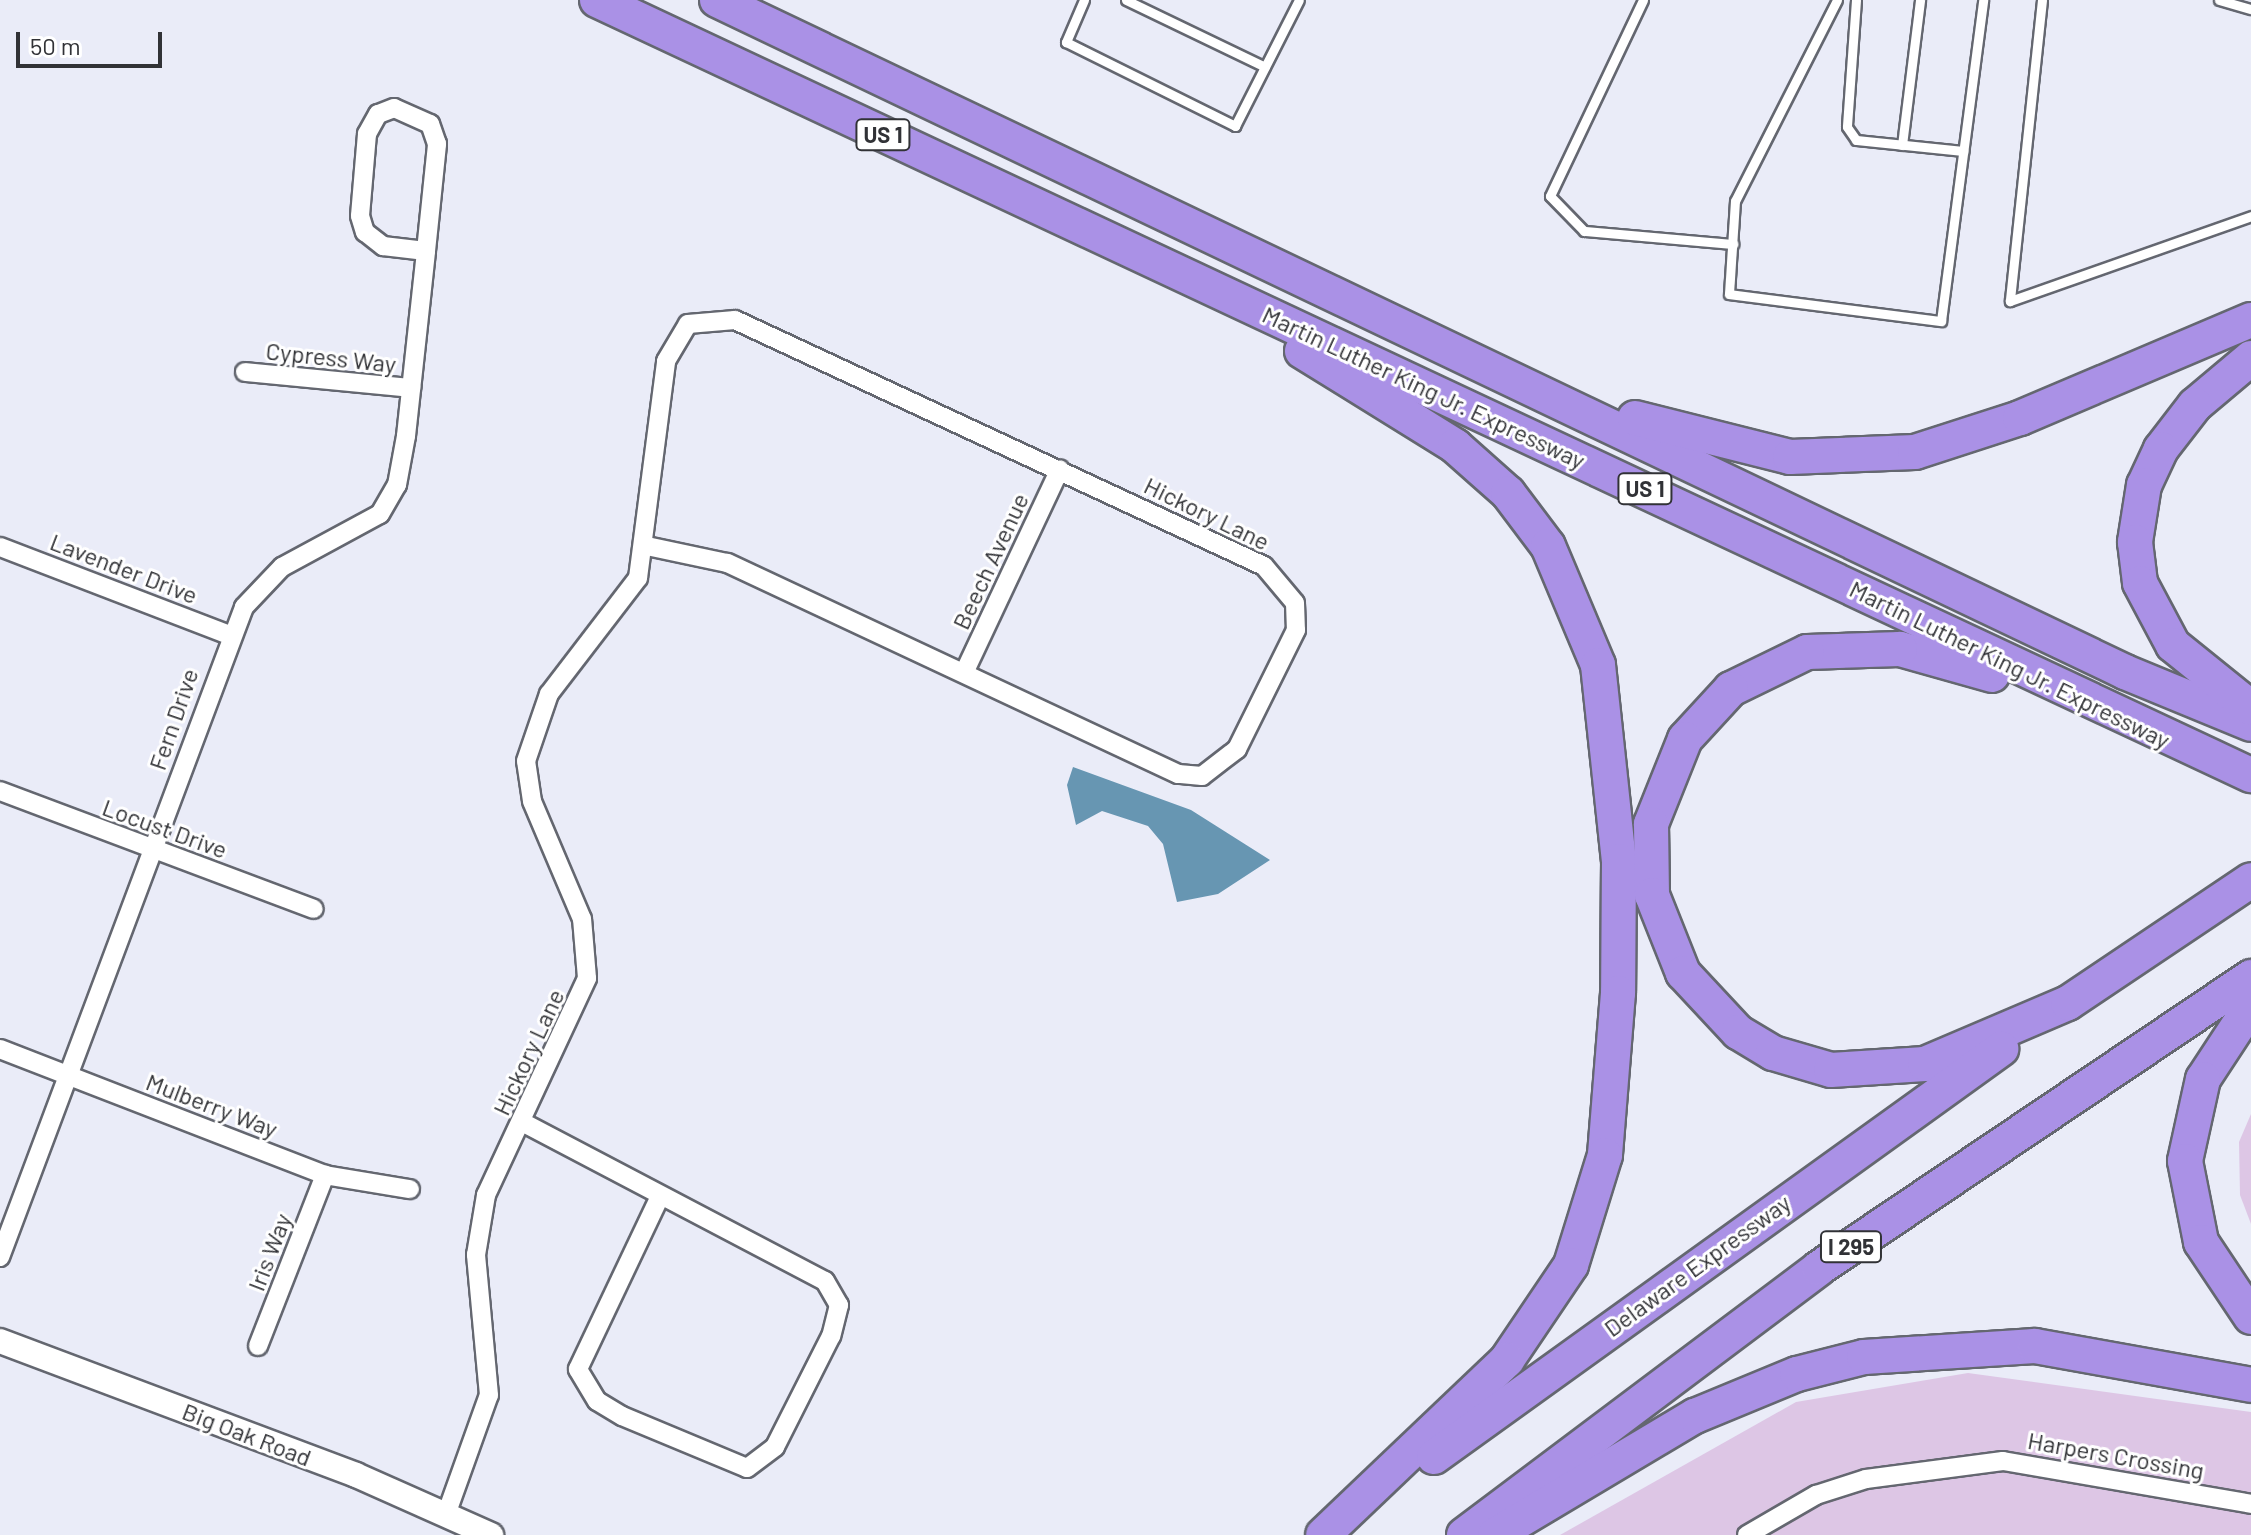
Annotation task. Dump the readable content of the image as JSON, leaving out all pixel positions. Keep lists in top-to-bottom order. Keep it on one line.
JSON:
{"streets":{"highway":["US 1","Martin Luther King Jr. Expressway","I 295","Delaware Expressway"],"street":["Cypress Way","Hickory Lane","Beech Avenue","Lavender Drive","Fern Drive","Locust Drive","Mulberry Way","Iris Way","Big Oak Road","Harpers Crossing"]},"crossings":[["Cypress Way","Fern Drive"],["Hickory Lane","Beech Avenue"],["Hickory Lane","Big Oak Road"],["Lavender Drive","Fern Drive"],["Fern Drive","Locust Drive"],["Fern Drive","Mulberry Way"],["Mulberry Way","Iris Way"]],"scale_bar":"50 m"}
